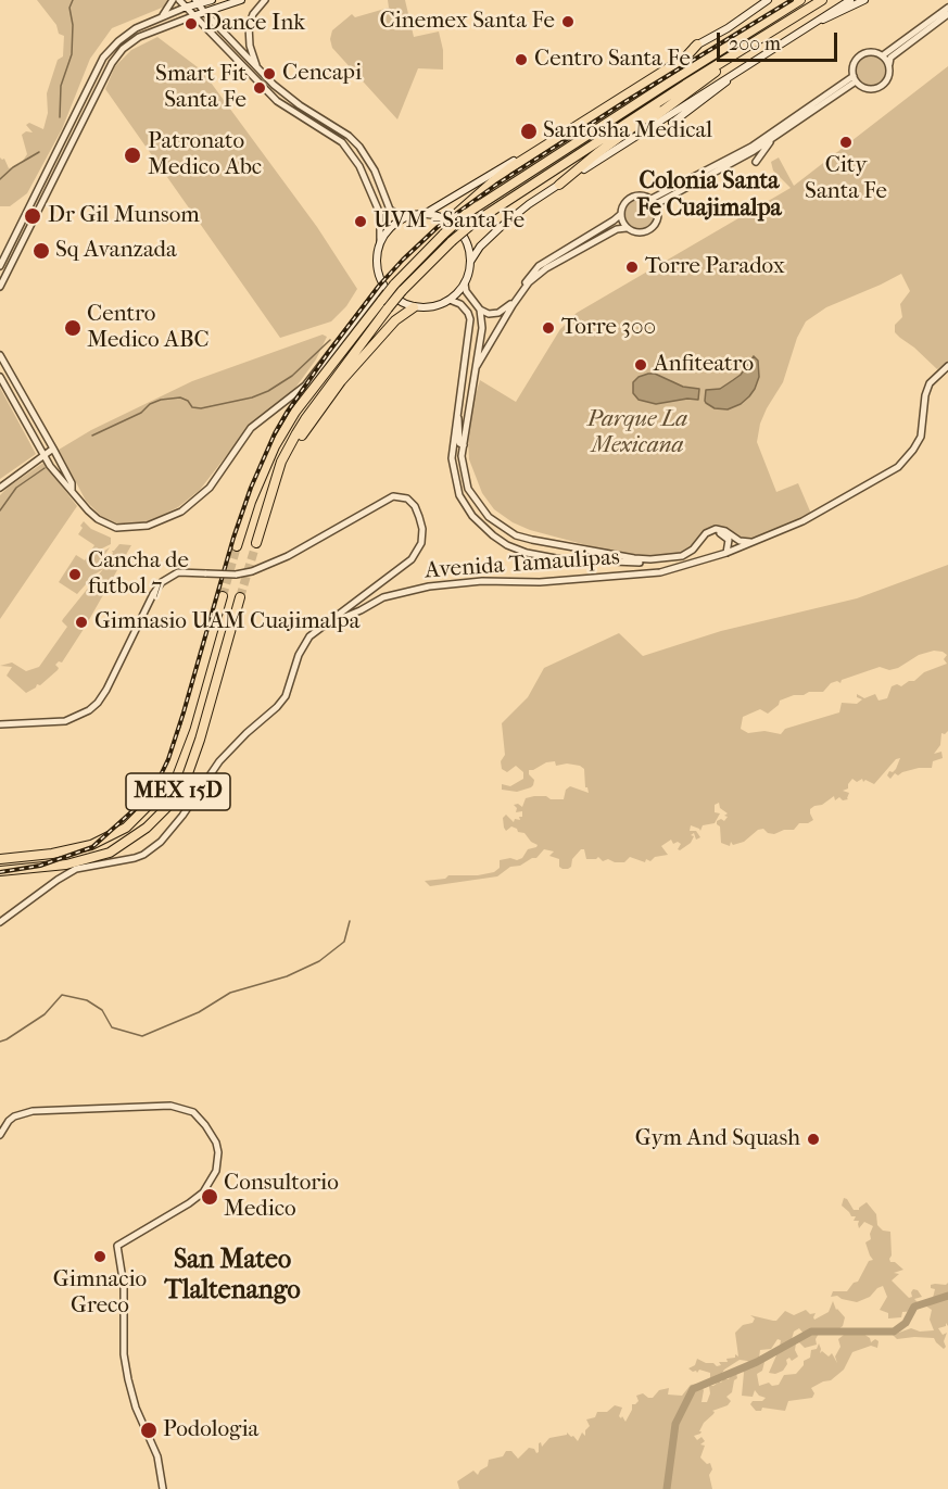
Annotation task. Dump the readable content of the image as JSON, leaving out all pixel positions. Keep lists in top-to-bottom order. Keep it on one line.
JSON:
{"streets":{"highway":["MEX 15D"],"street":["Avenida Tamaulipas"]},"districts":["Colonia Santa Fe Cuajimalpa","San Mateo Tlaltenango"],"parks":["Parque La Mexicana"],"places":["Cinemex Santa Fe","Dance Ink","Centro Santa Fe","Cencapi","Smart Fit Santa Fe","Santosha Medical","City Santa Fe","Patronato Medico Abc","Dr Gil Munsom","UVM - Santa Fe","Sq Avanzada","Torre Paradox","Centro Medico ABC","Torre 300","Anfiteatro","Cancha de futbol 7","Gimnasio UAM Cuajimalpa","Gym And Squash","Consultorio Medico","Gimnacio Greco","Podologia"],"scale_bar":"200 m"}
